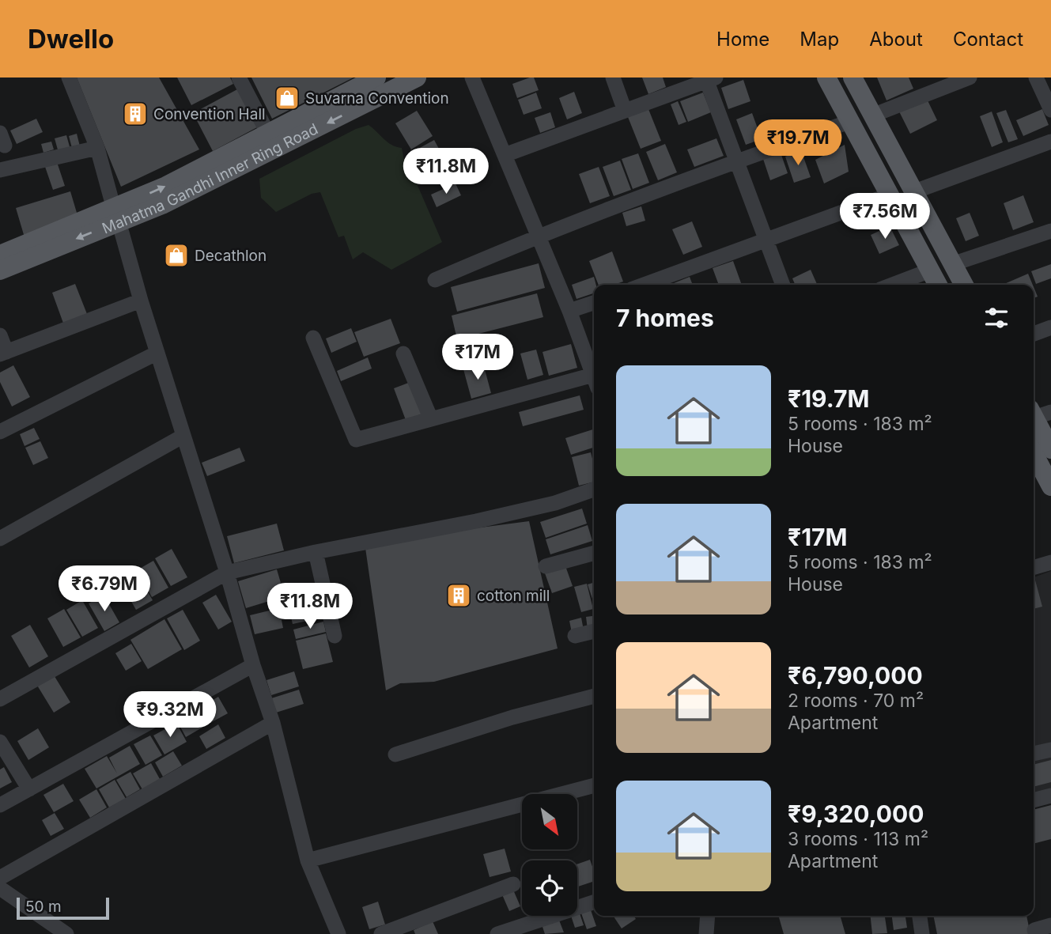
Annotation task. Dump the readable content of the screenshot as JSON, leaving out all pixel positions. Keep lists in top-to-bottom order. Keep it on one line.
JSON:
{"streets":{"main road":["Mahatma Gandhi Inner Ring Road"]},"places":{"shop":["Suvarna Convention","Decathlon"],"building":["Convention Hall","cotton mill"]},"scale_bar":"50 m","north":"bottom right","page":{"header":"Dwello","nav":["Home","Map","About","Contact"],"price":["₹19.7M","₹11.8M","₹7.56M","₹17M","₹6.79M","₹11.8M","₹9.32M"],"heading":"7 homes","list":[{"name":"₹19.7M","note":"5 rooms · 183 m² · House"},{"name":"₹17M","note":"5 rooms · 183 m² · House"},{"name":"₹6,790,000","note":"2 rooms · 70 m² · Apartment"},{"name":"₹9,320,000","note":"3 rooms · 113 m² · Apartment"}],"scale":"50 m"}}
